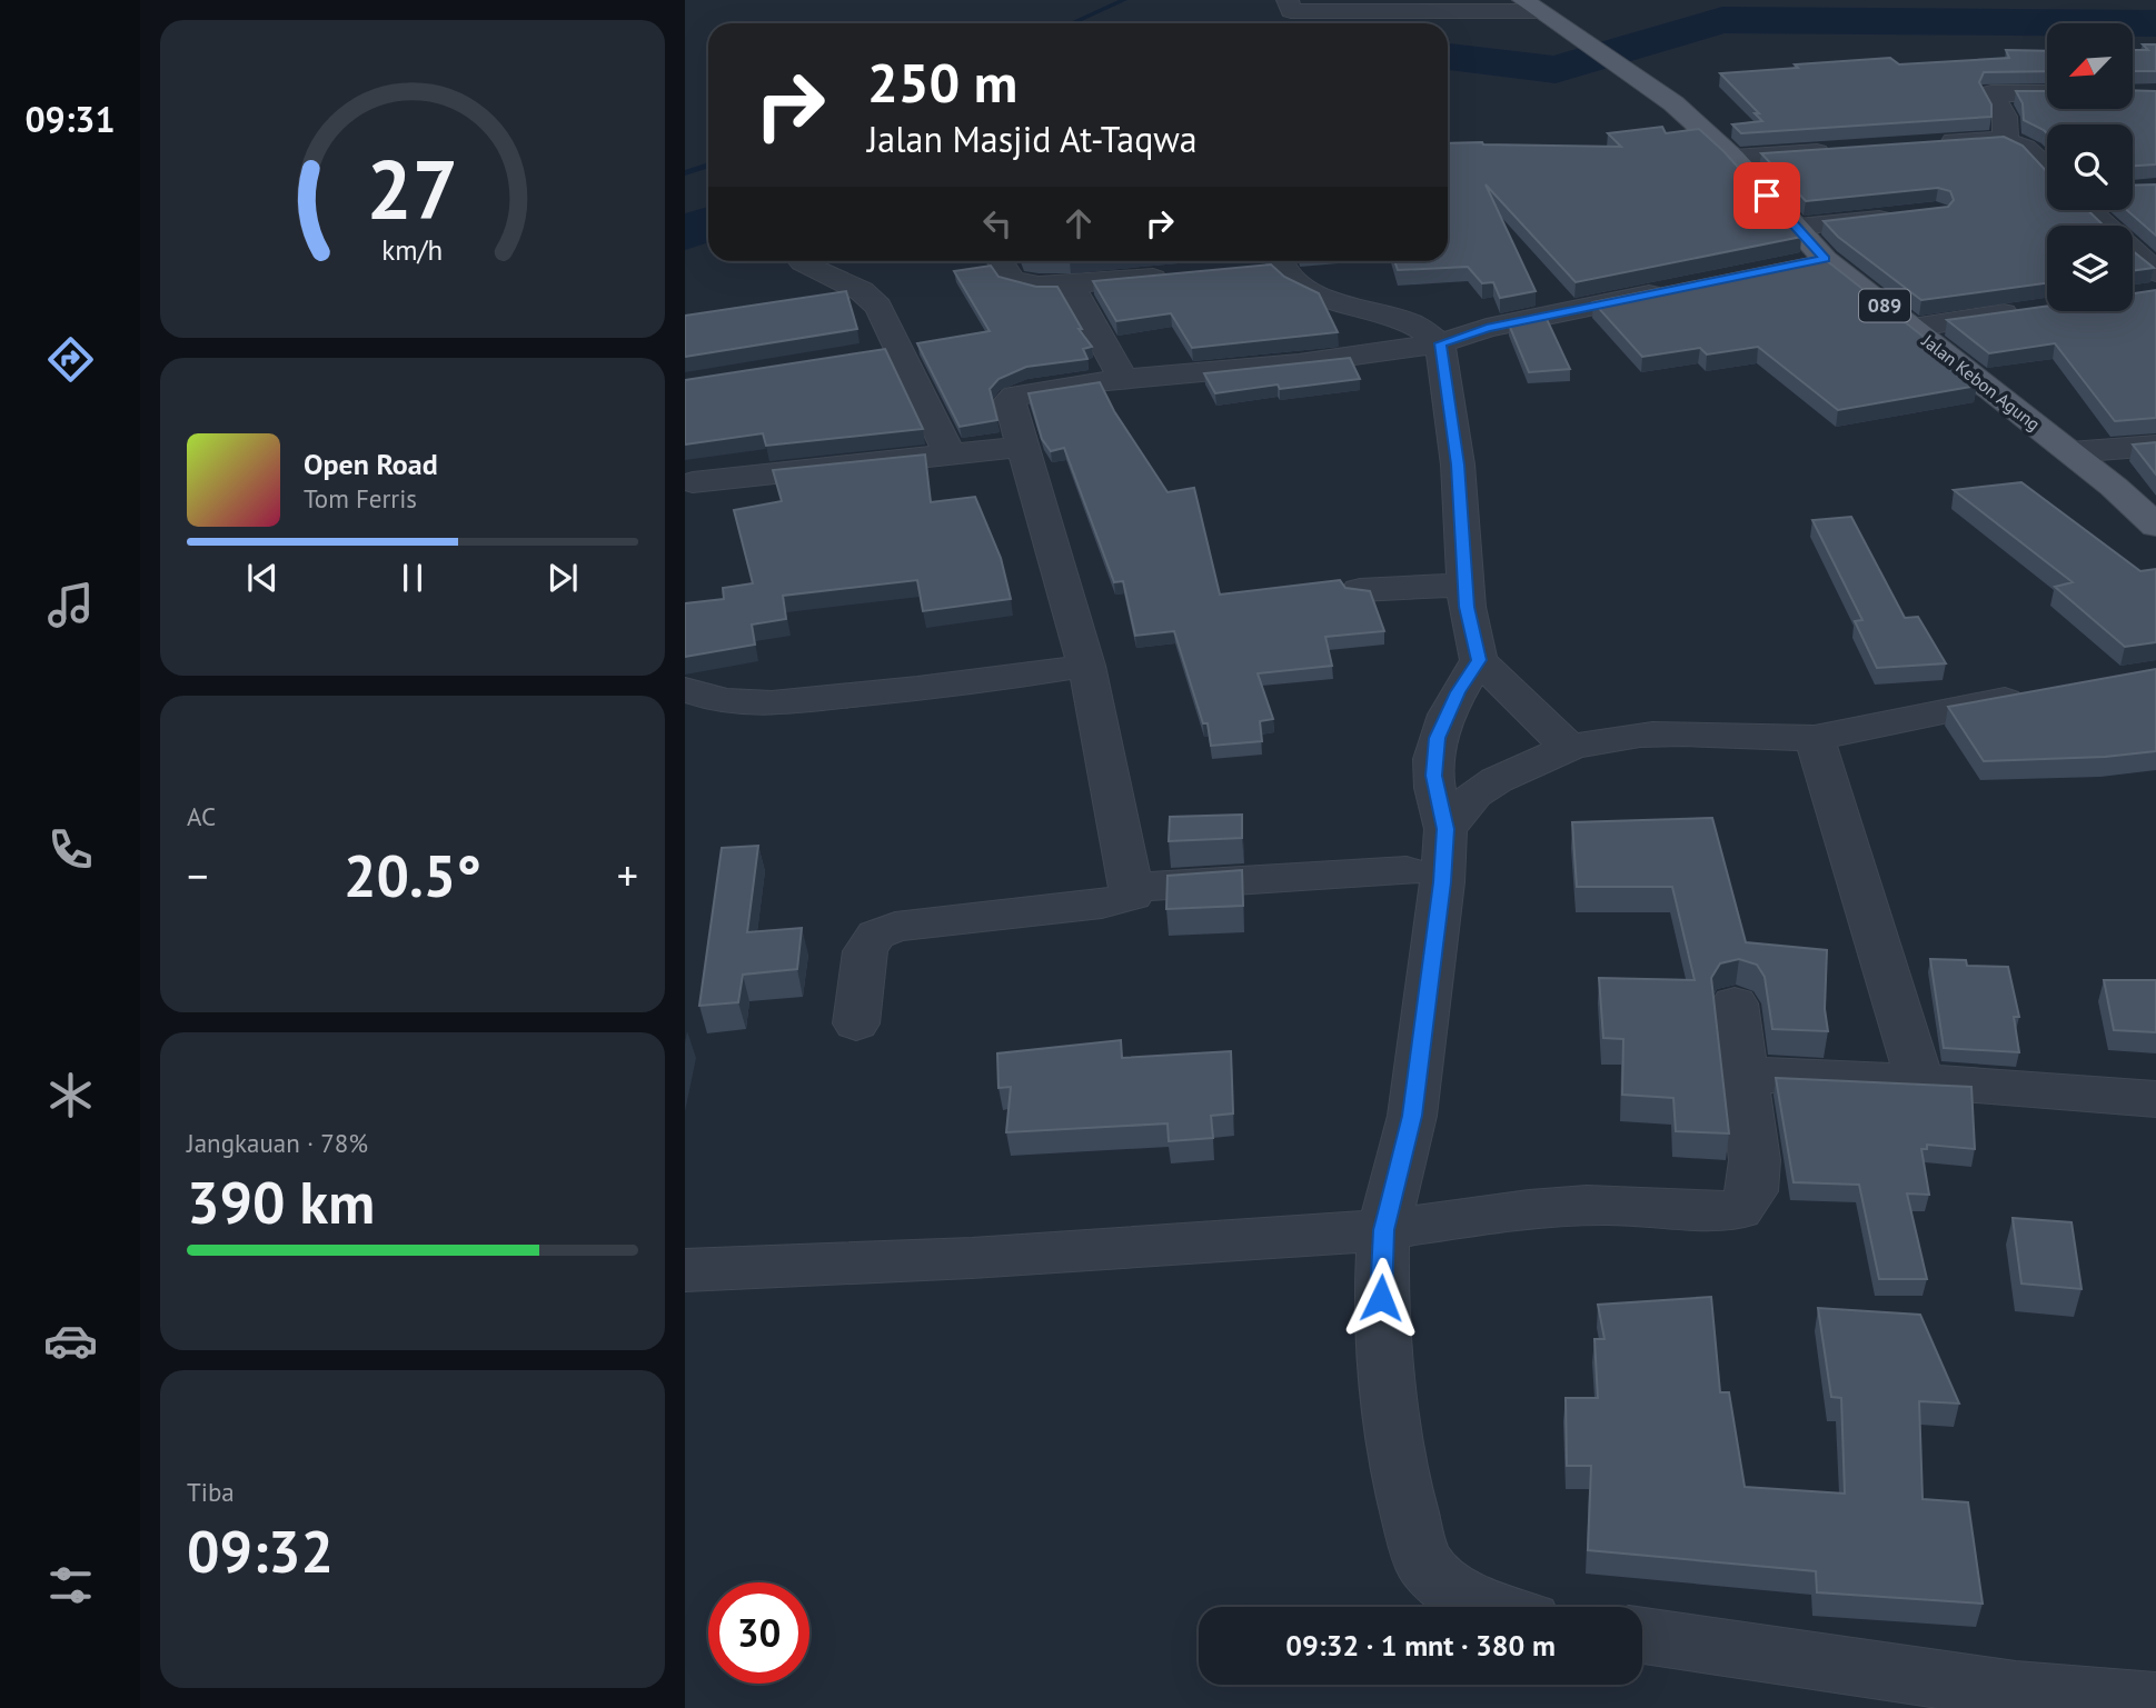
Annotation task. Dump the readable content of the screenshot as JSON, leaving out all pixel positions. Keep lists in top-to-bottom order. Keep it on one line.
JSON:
{"streets":{"main road":["089","Jalan Kebon Agung"]},"north":"bottom left","page":{"tabs":"09:31","turn":["250 m","Jalan Masjid At-Taqwa"],"song":["Open Road","Tom Ferris"],"tile":["AC",["Jangkauan · 78%","390 km"],["Tiba","09:32"]],"heat":["−","20.5°","+"],"limit":"30","trip":"09:32 · 1 mnt · 380 m","gauge":["27","km/h"]}}
